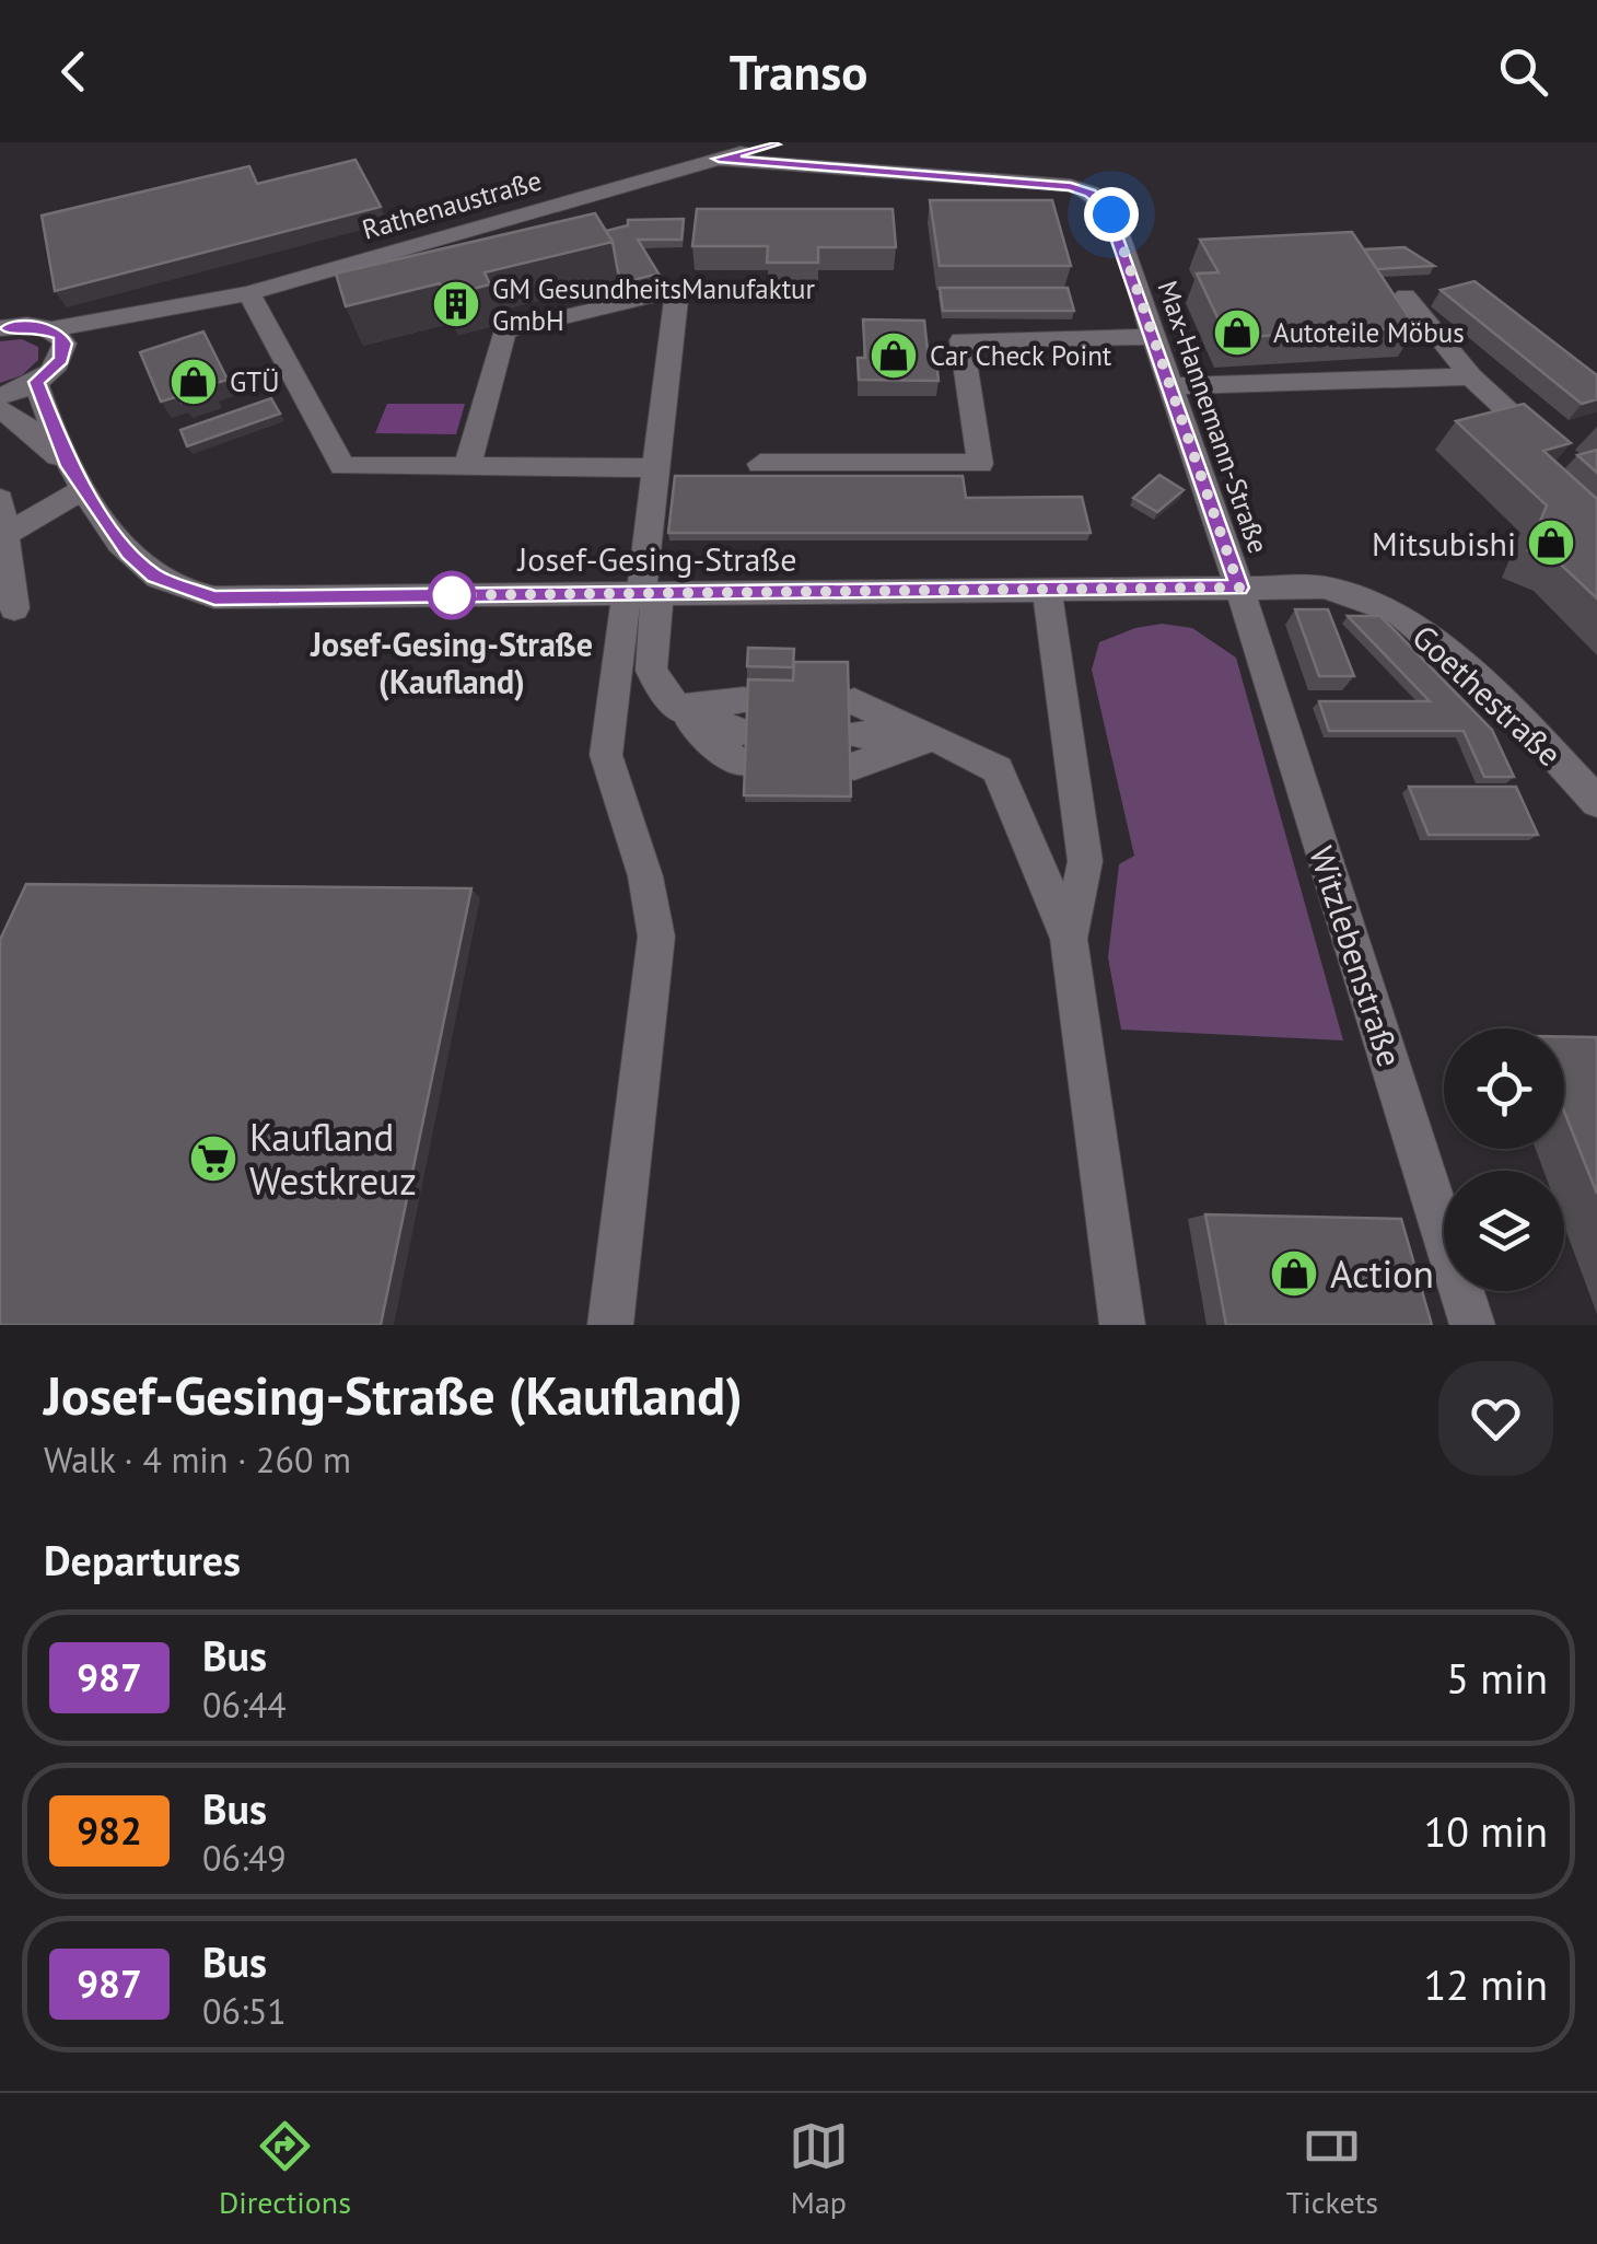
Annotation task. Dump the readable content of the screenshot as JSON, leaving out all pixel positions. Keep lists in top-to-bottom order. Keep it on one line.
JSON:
{"streets":{"street":["Rathenaustraße","Max-Hannemann-Straße","Josef-Gesing-Straße","Goethestraße","Witzlebenstraße"]},"crossings":[["Rathenaustraße","Max-Hannemann-Straße"],["Max-Hannemann-Straße","Josef-Gesing-Straße"],["Max-Hannemann-Straße","Goethestraße"],["Max-Hannemann-Straße","Witzlebenstraße"],["Josef-Gesing-Straße","Goethestraße"],["Josef-Gesing-Straße","Witzlebenstraße"],["Goethestraße","Witzlebenstraße"]],"places":{"building":["GM GesundheitsManufaktur GmbH"],"shop":["Autoteile Möbus","Car Check Point","GTÜ","Mitsubishi","Action"],"other":["Josef-Gesing-Straße (Kaufland)"],"supermarket":["Kaufland Westkreuz"]},"lines":["bus line 987"],"page":{"header":"Transo","heading":[["Josef-Gesing-Straße (Kaufland)","Walk · 4 min · 260 m"],"Departures"],"list":[{"mark":"987","name":"Bus","note":"06:44","value":"5 min"},{"mark":"982","name":"Bus","note":"06:49","value":"10 min"},{"mark":"987","name":"Bus","note":"06:51","value":"12 min"}],"tabs":["Directions","Map","Tickets"]}}
